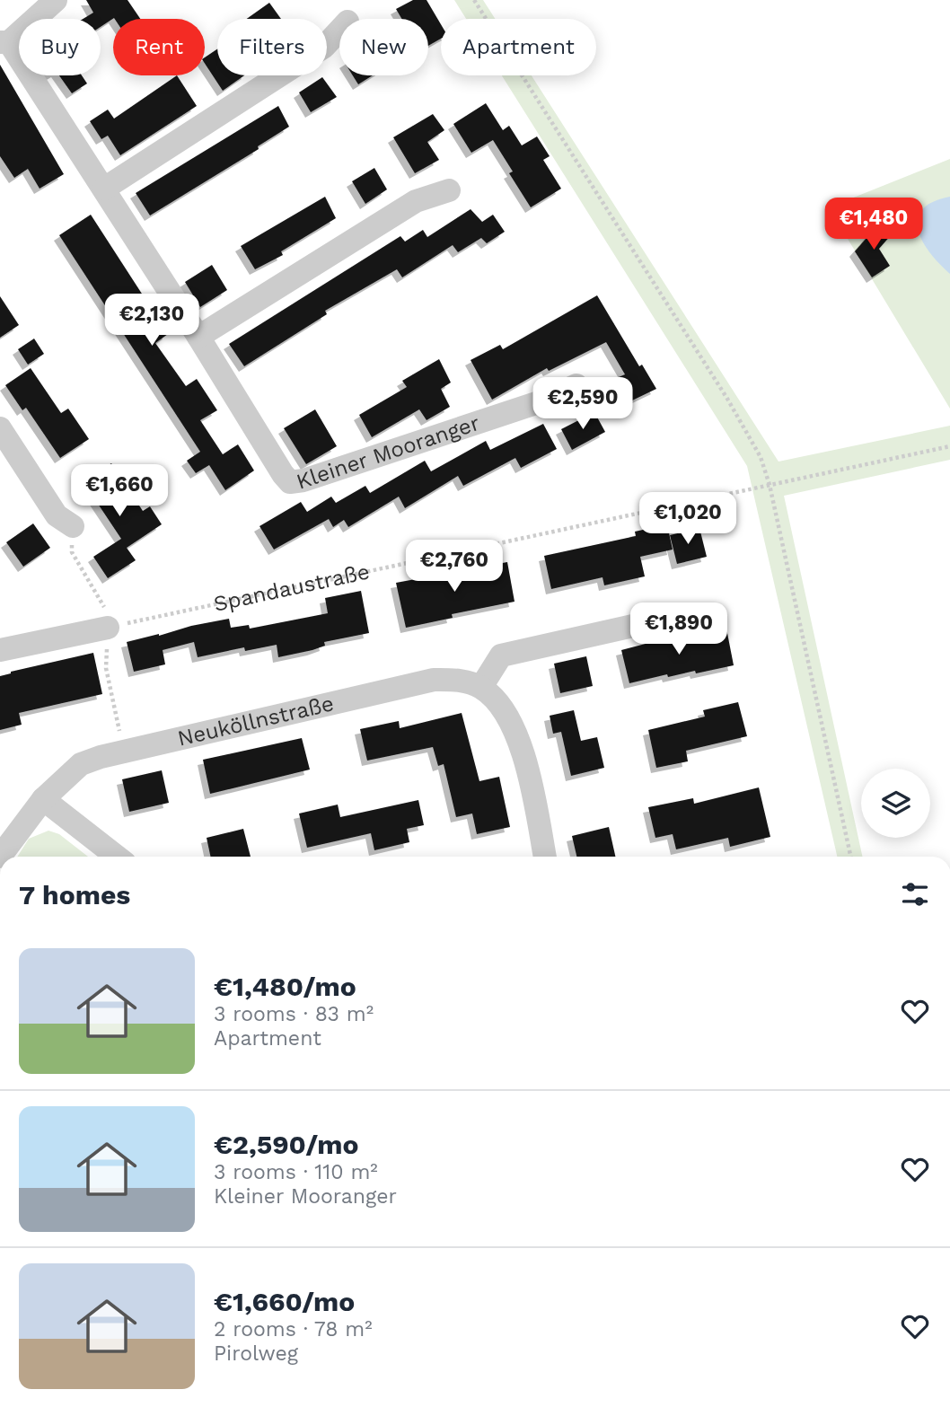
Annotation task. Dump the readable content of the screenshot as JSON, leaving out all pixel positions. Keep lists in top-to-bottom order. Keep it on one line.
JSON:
{"streets":{"street":["Kleiner Mooranger","Neuköllnstraße"],"path":["Spandaustraße"]},"page":{"chip":["Buy","Rent","Filters","New","Apartment"],"price":["€1,480","€2,130","€2,590","€1,660","€1,020","€2,760","€1,890"],"heading":"7 homes","list":[{"name":"€1,480/mo","note":"3 rooms · 83 m² · Apartment"},{"name":"€2,590/mo","note":"3 rooms · 110 m² · Kleiner Mooranger"},{"name":"€1,660/mo","note":"2 rooms · 78 m² · Pirolweg"}]}}
